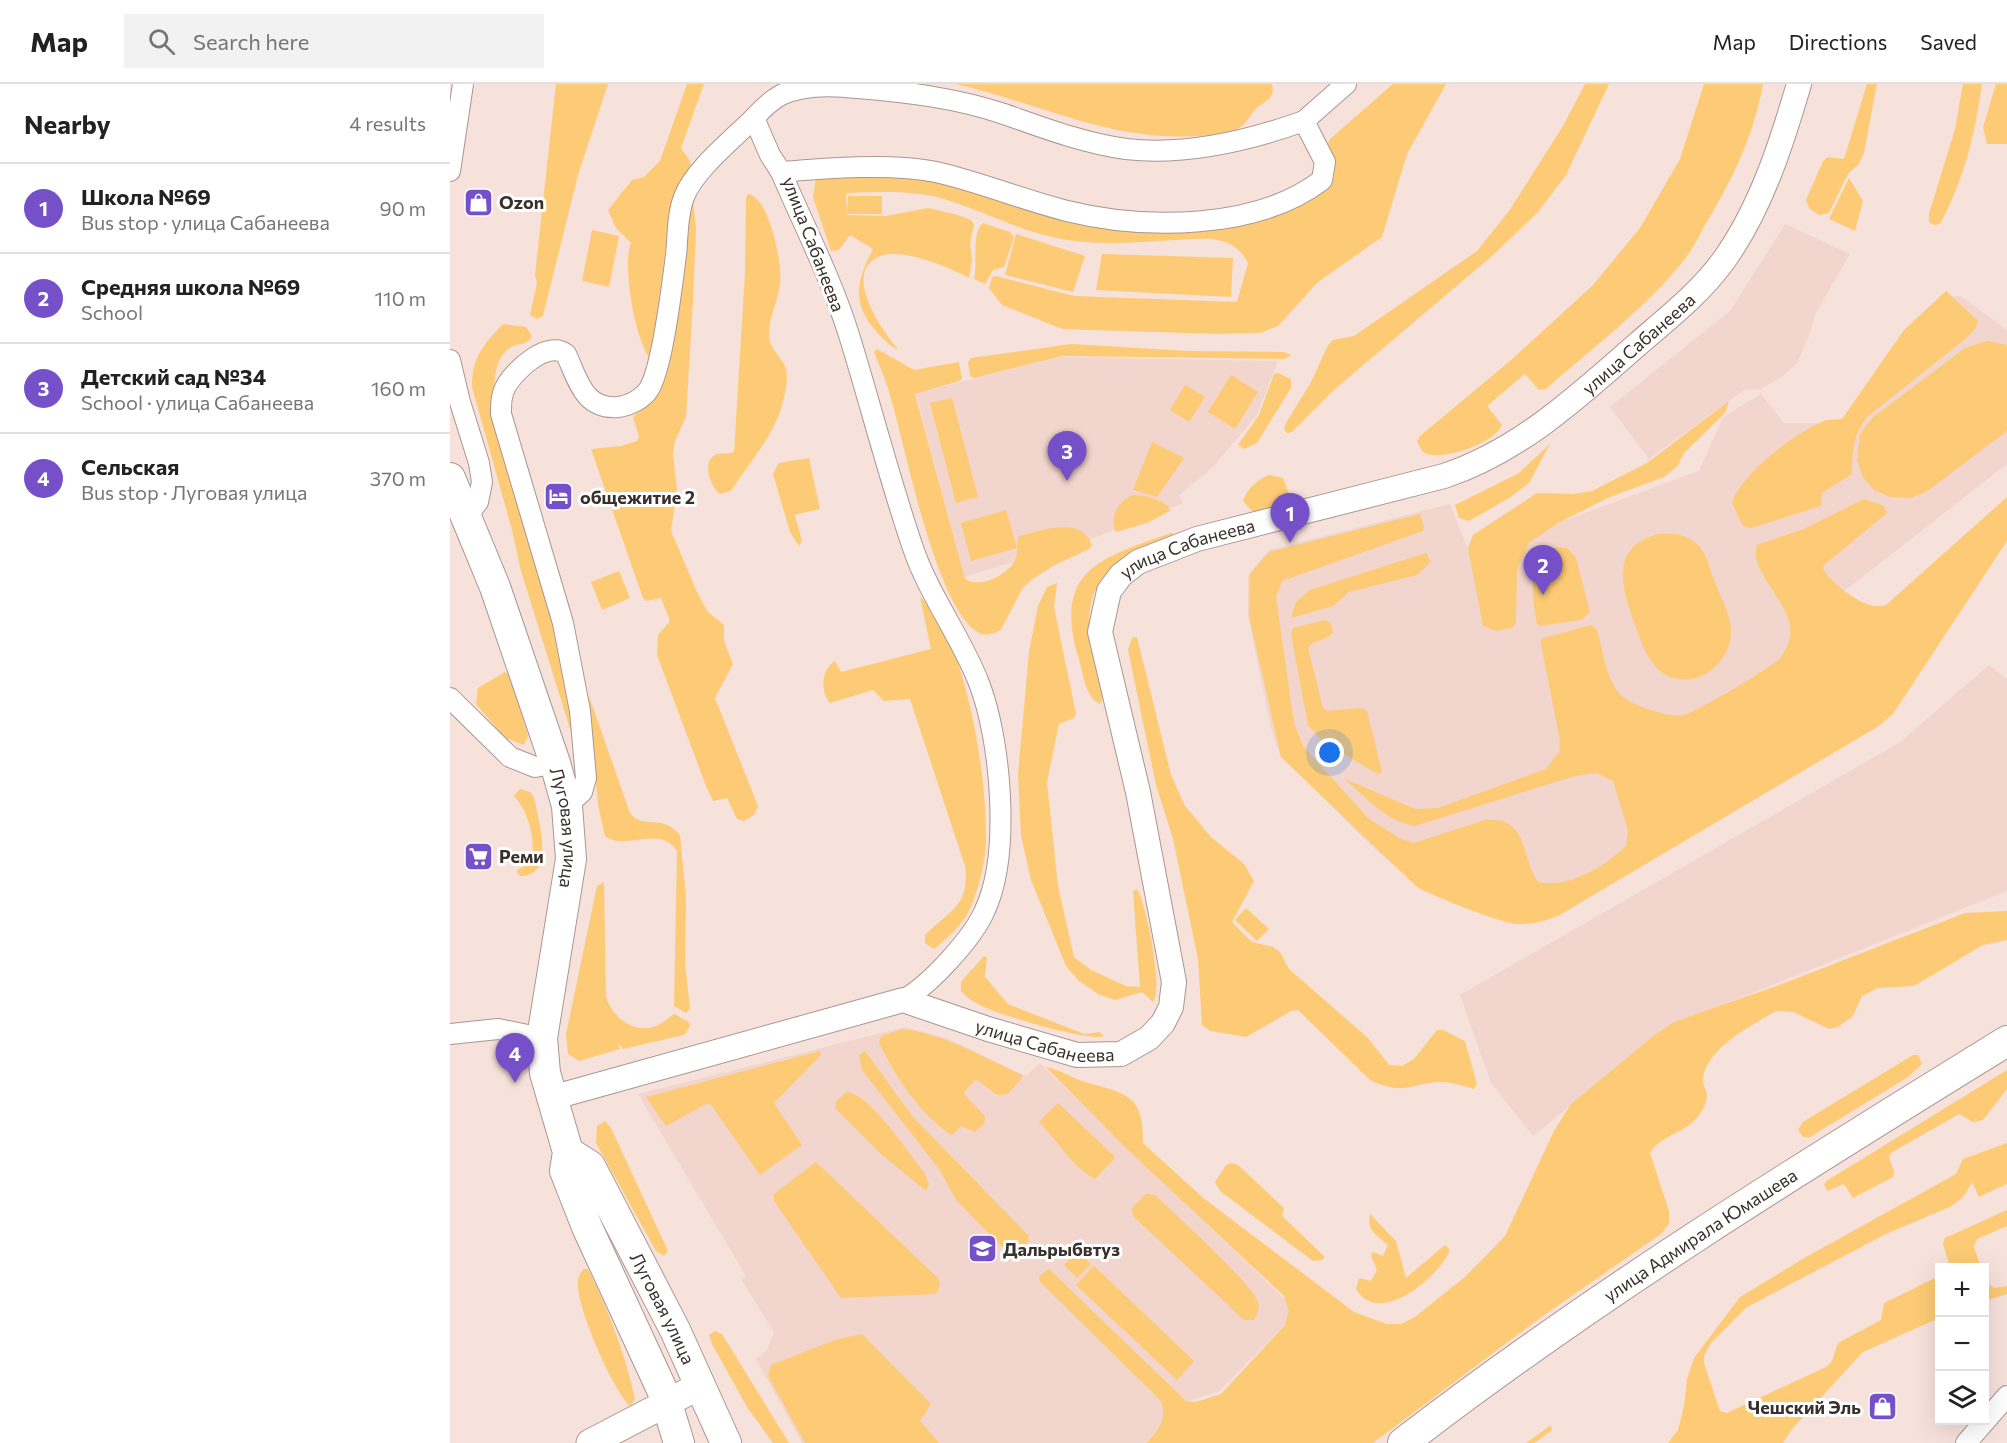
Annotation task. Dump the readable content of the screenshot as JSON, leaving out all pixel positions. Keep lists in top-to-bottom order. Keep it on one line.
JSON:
{"streets":{"main road":["Луговая улица","улица Адмирала Юмашева"],"street":["улица Сабанеева"]},"crossings":[["улица Сабанеева","Луговая улица"]],"places":{"shop":["Ozon","Чешский Эль"],"hotel":["общежитие 2"],"supermarket":["Реми"],"school or university":["Дальрыбвтуз"]},"page":{"header":"Map","search":"Search here","nav":["Map","Directions","Saved"],"heading":["Nearby","4 results"],"list":[{"mark":"1","name":"Школа №69","note":"Bus stop · улица Сабанеева","value":"90 m"},{"mark":"2","name":"Средняя школа №69","note":"School","value":"110 m"},{"mark":"3","name":"Детский сад №34","note":"School · улица Сабанеева","value":"160 m"},{"mark":"4","name":"Сельская","note":"Bus stop · Луговая улица","value":"370 m"}],"pins":["3","1","2","4"],"map_buttons":["+","−"]}}
